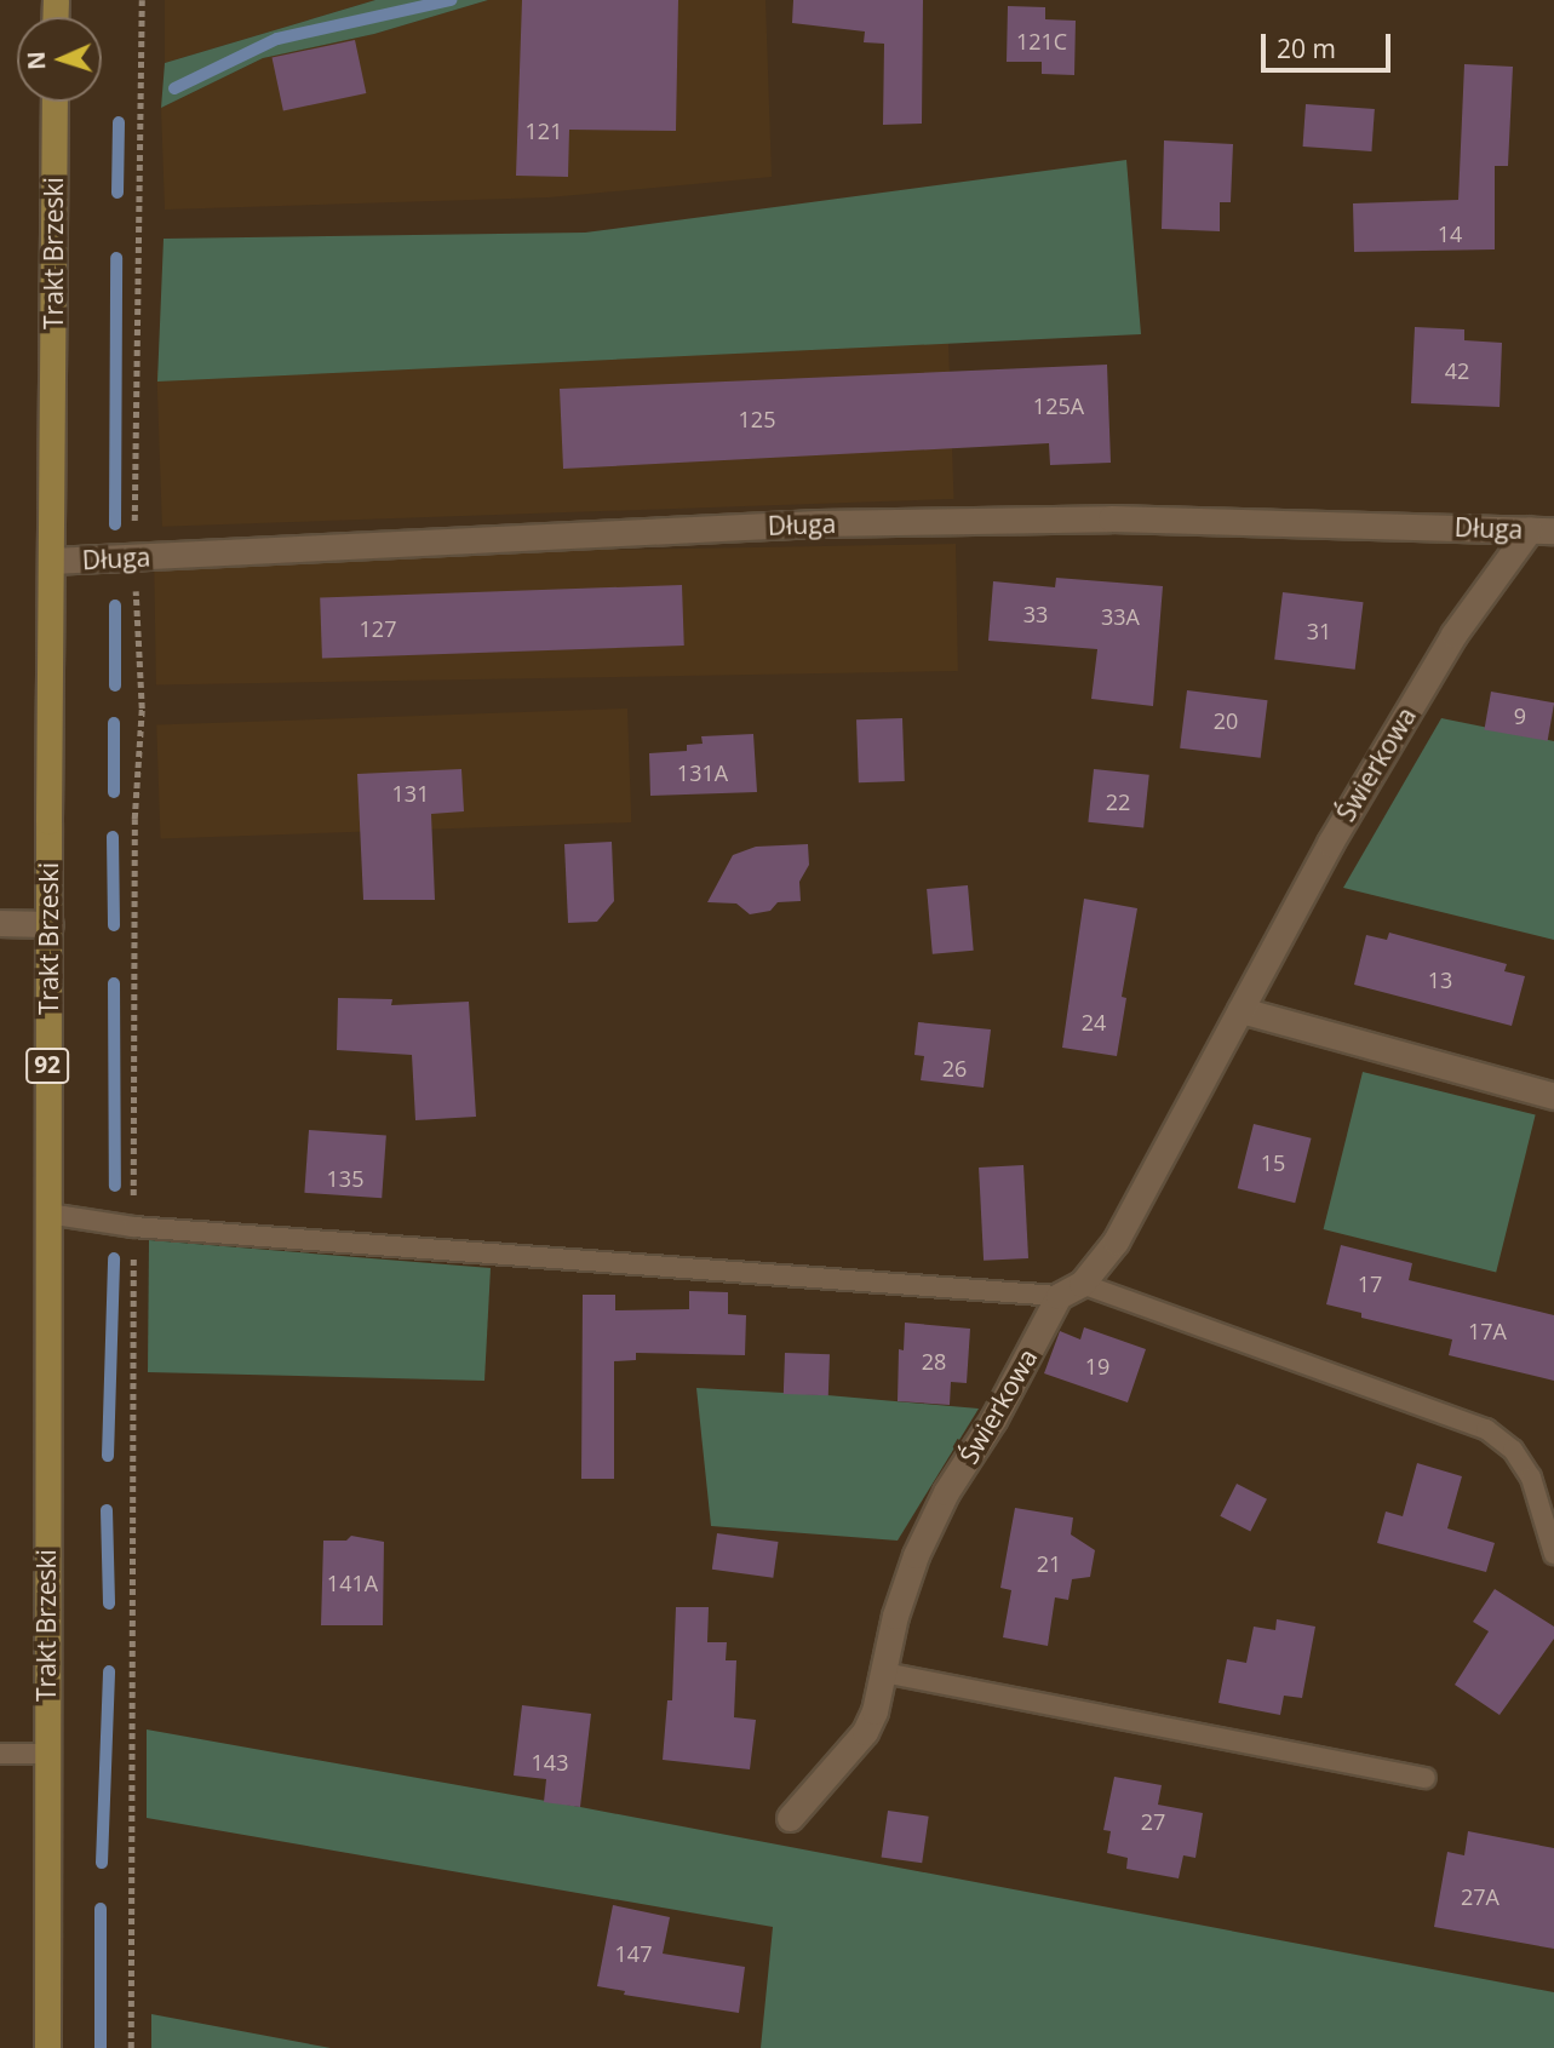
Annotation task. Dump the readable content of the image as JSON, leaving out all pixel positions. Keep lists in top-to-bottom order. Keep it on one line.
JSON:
{"streets":{"main road":["Trakt Brzeski","92"],"street":["Długa","Świerkowa"]},"crossings":[["Trakt Brzeski","Długa"],["Długa","Świerkowa"]],"house_numbers":["121C","121","14","42","125A","125","33","33A","127","31","9","20","131A","131","22","13","24","26","15","135","17","17A","28","19","21","141A","143","27","27A","147"],"scale_bar":"20 m","north":"left"}
